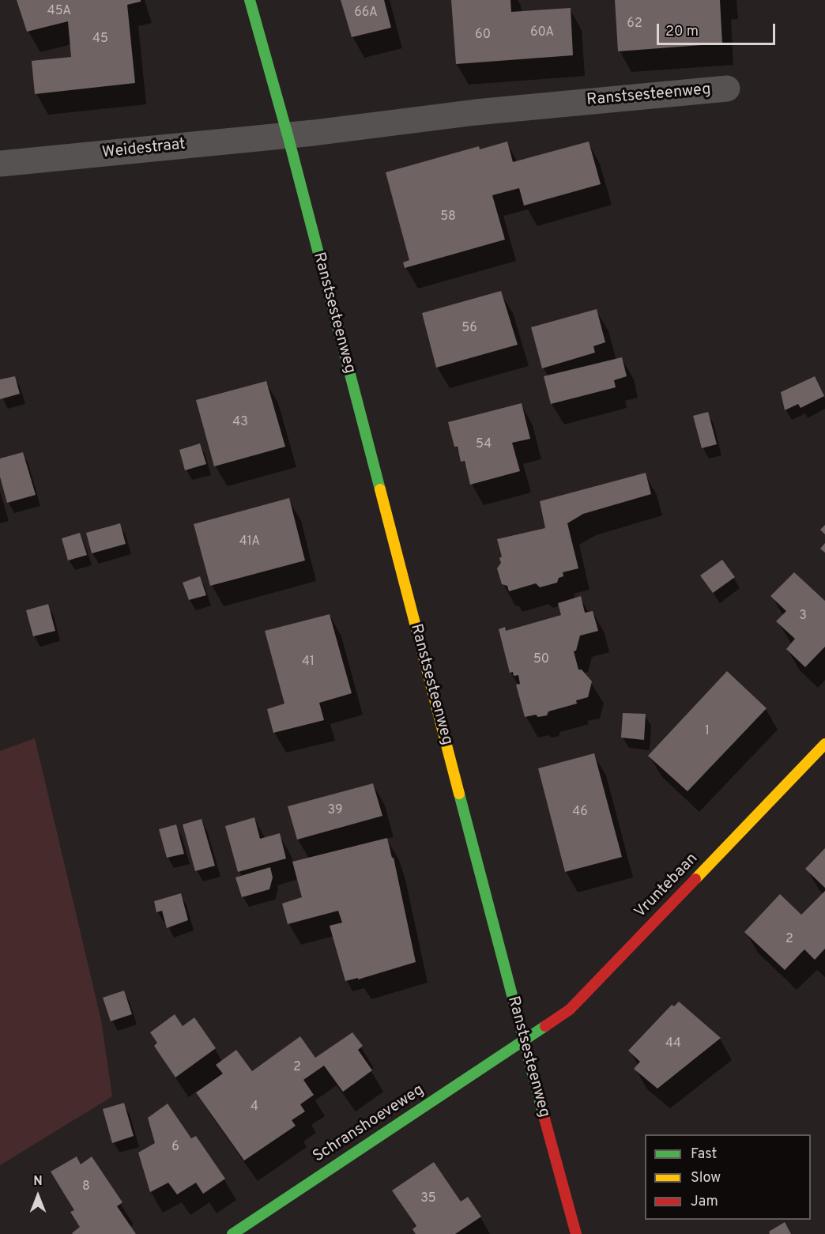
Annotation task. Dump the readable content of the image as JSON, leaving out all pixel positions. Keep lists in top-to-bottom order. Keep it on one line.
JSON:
{"streets":{"street":["Ranstsesteenweg","Weidestraat","Vruntebaan","Schranshoeveweg"]},"crossings":[["Ranstsesteenweg","Weidestraat"],["Ranstsesteenweg","Vruntebaan"],["Ranstsesteenweg","Schranshoeveweg"],["Vruntebaan","Schranshoeveweg"]],"house_numbers":["45A","66A","62","60A","60","45","58","56","43","54","41A","3","50","41","1","39","46","2","44","2","4","6","8","35"],"legend":["Fast","Slow","Jam"],"scale_bar":"20 m","north":"top"}
